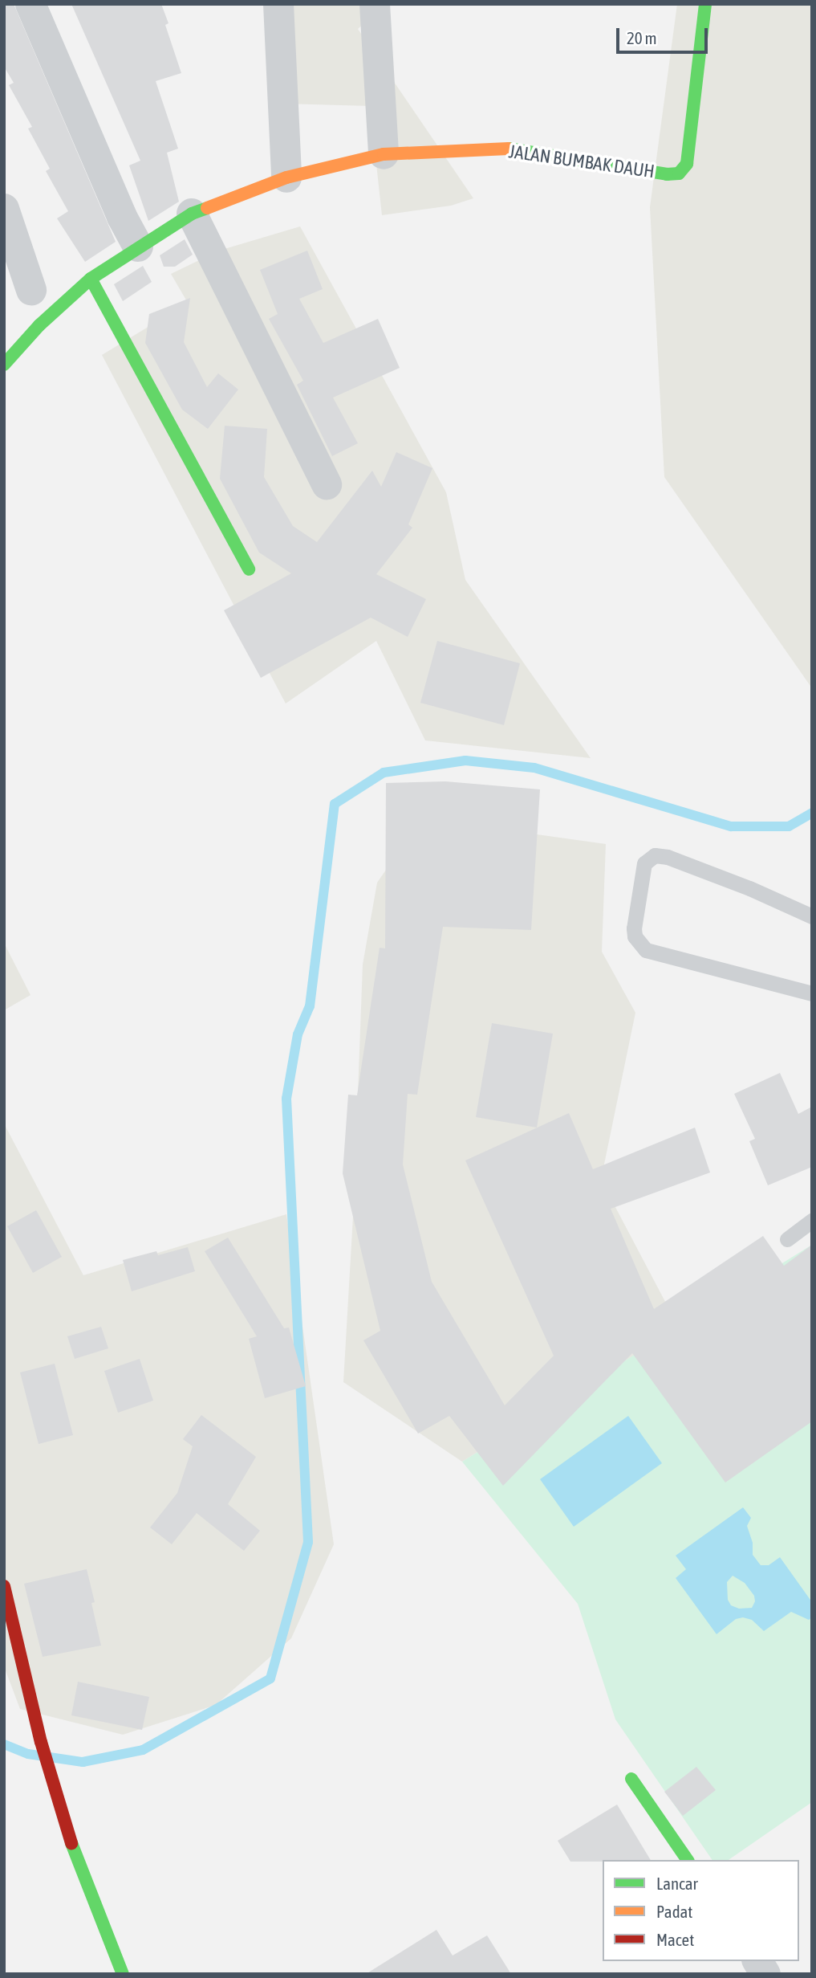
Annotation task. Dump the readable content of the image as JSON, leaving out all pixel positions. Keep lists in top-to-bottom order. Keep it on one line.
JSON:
{"streets":{"street":["JALAN BUMBAK DAUH"]},"legend":["Lancar","Padat","Macet"],"scale_bar":"20 m"}
